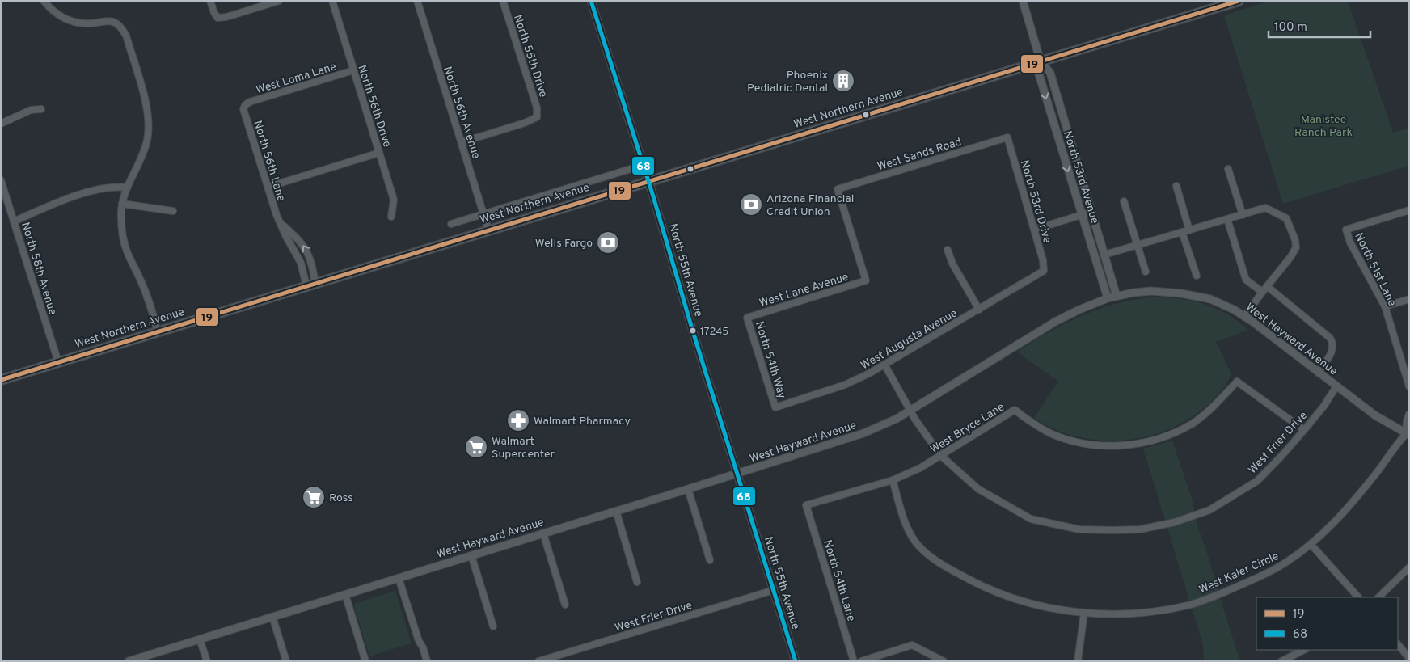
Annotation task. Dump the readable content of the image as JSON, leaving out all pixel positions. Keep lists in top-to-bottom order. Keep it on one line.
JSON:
{"streets":{"main road":["West Northern Avenue"],"street":["North 55th Drive","West Loma Lane","North 56th Drive","North 56th Avenue","West Sands Road","North 56th Lane","North 53rd Avenue","North 53rd Drive","North 58th Avenue","North 51st Lane","North 55th Avenue","West Lane Avenue","West Augusta Avenue","West Hayward Avenue","North 54th Way","West Bryce Lane","West Frier Drive","West Kaler Circle","North 54th Lane"]},"crossings":[["North 55th Drive","North 56th Avenue"],["West Loma Lane","North 56th Drive"],["West Loma Lane","North 56th Lane"],["West Northern Avenue","North 56th Avenue"],["West Northern Avenue","North 56th Lane"],["West Northern Avenue","North 53rd Avenue"],["West Northern Avenue","North 58th Avenue"],["West Northern Avenue","North 55th Avenue"],["West Sands Road","North 53rd Drive"],["West Sands Road","West Lane Avenue"],["North 53rd Avenue","West Hayward Avenue"],["North 53rd Drive","West Augusta Avenue"],["North 55th Avenue","West Hayward Avenue"],["North 55th Avenue","West Frier Drive"],["West Lane Avenue","North 54th Way"],["West Augusta Avenue","North 54th Way"],["West Augusta Avenue","West Frier Drive"],["West Hayward Avenue","West Frier Drive"],["West Hayward Avenue","West Kaler Circle"],["West Bryce Lane","West Frier Drive"],["West Bryce Lane","West Kaler Circle"],["West Bryce Lane","North 54th Lane"]],"parks":["Manistee Ranch Park"],"places":{"building":["Phoenix Pediatric Dental"],"bank":["Arizona Financial Credit Union","Wells Fargo"],"other":["17245"],"pharmacy":["Walmart Pharmacy"],"supermarket":["Walmart Supercenter","Ross"]},"lines":["transit line 19","transit line 68"],"legend":["19","68"],"scale_bar":"100 m"}
